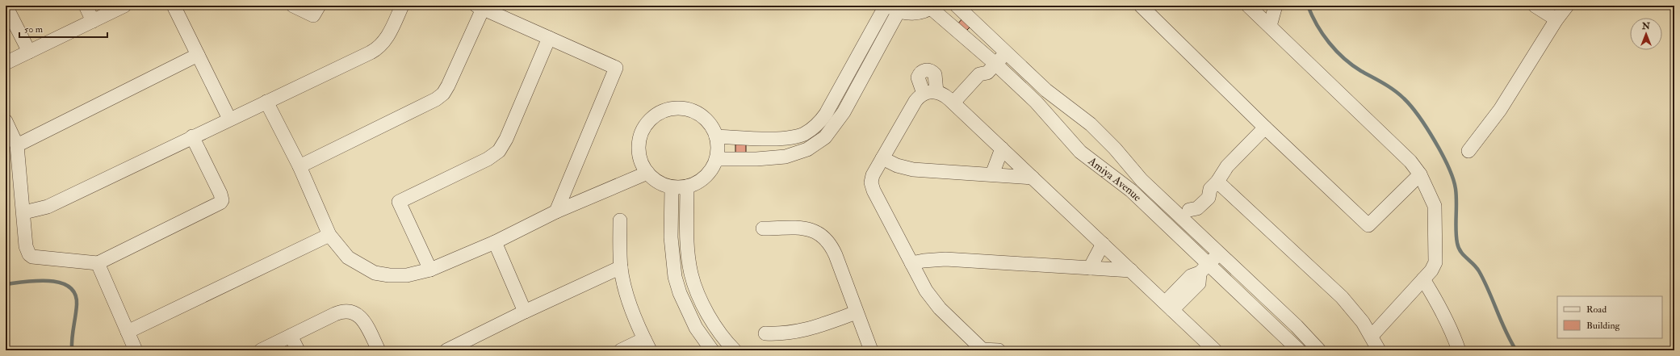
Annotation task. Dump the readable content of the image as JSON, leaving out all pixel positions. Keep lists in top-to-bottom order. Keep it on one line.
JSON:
{"streets":{"street":["Amiya Avenue"]},"legend":["Road","Building"],"scale_bar":"50 m","north":"top"}
